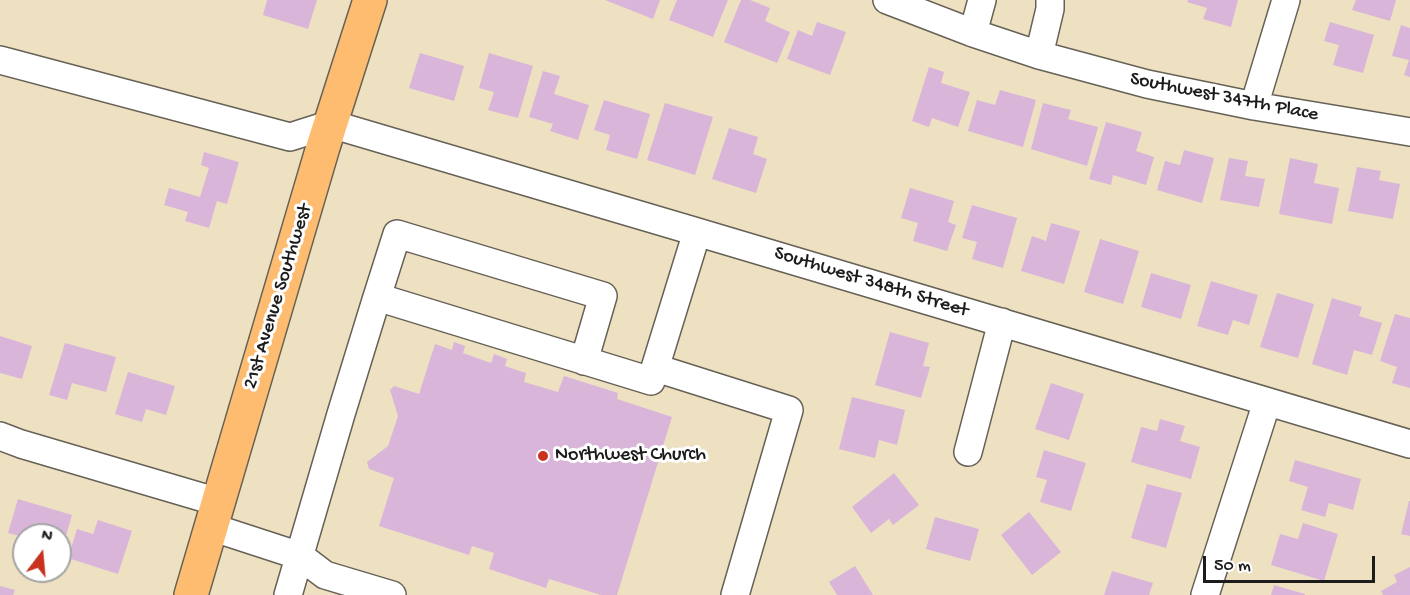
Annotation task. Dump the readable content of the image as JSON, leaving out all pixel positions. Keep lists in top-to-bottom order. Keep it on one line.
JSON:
{"streets":{"main road":["21st Avenue Southwest"],"street":["Southwest 347th Place","Southwest 348th Street"]},"crossings":[["Southwest 348th Street","21st Avenue Southwest"]],"places":["Northwest Church"],"scale_bar":"50 m","north":"top"}
